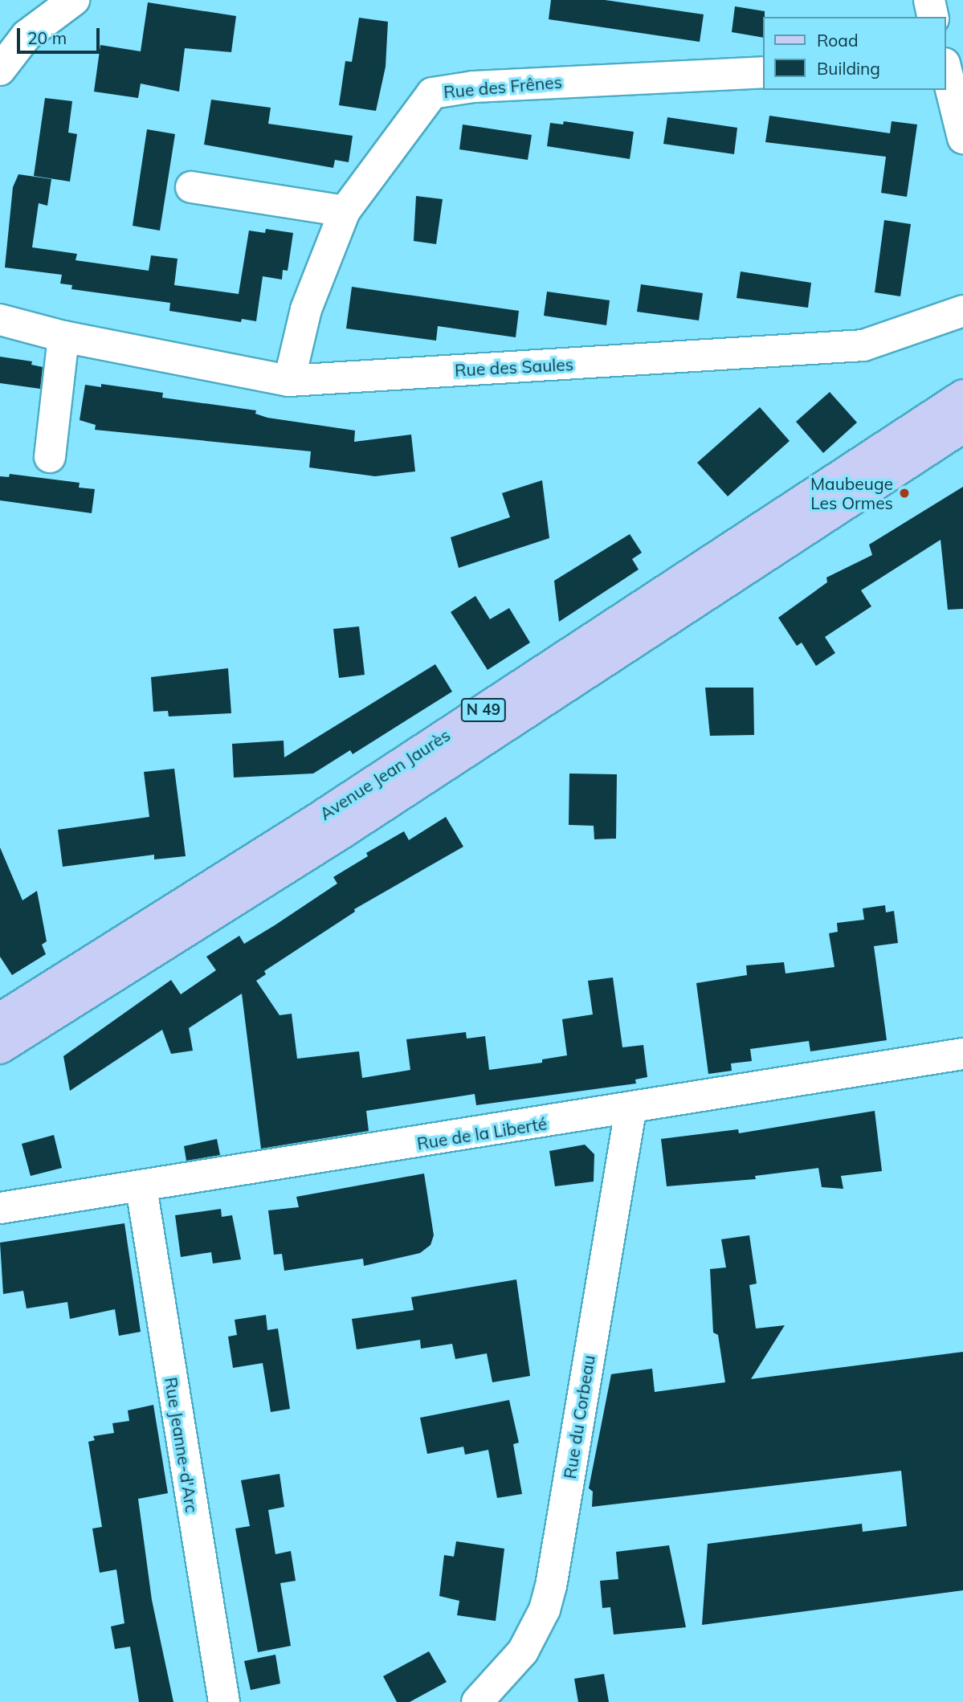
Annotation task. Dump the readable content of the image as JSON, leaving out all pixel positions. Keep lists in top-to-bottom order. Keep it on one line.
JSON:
{"streets":{"main road":["N 49","Avenue Jean Jaurès"],"street":["Rue des Frênes","Rue des Saules","Rue de la Liberté","Rue du Corbeau","Rue Jeanne-d'Arc"]},"crossings":[["Rue des Frênes","Rue des Saules"],["Rue de la Liberté","Rue du Corbeau"],["Rue de la Liberté","Rue Jeanne-d'Arc"]],"places":["Maubeuge Les Ormes"],"legend":["Road","Building"],"scale_bar":"20 m"}
